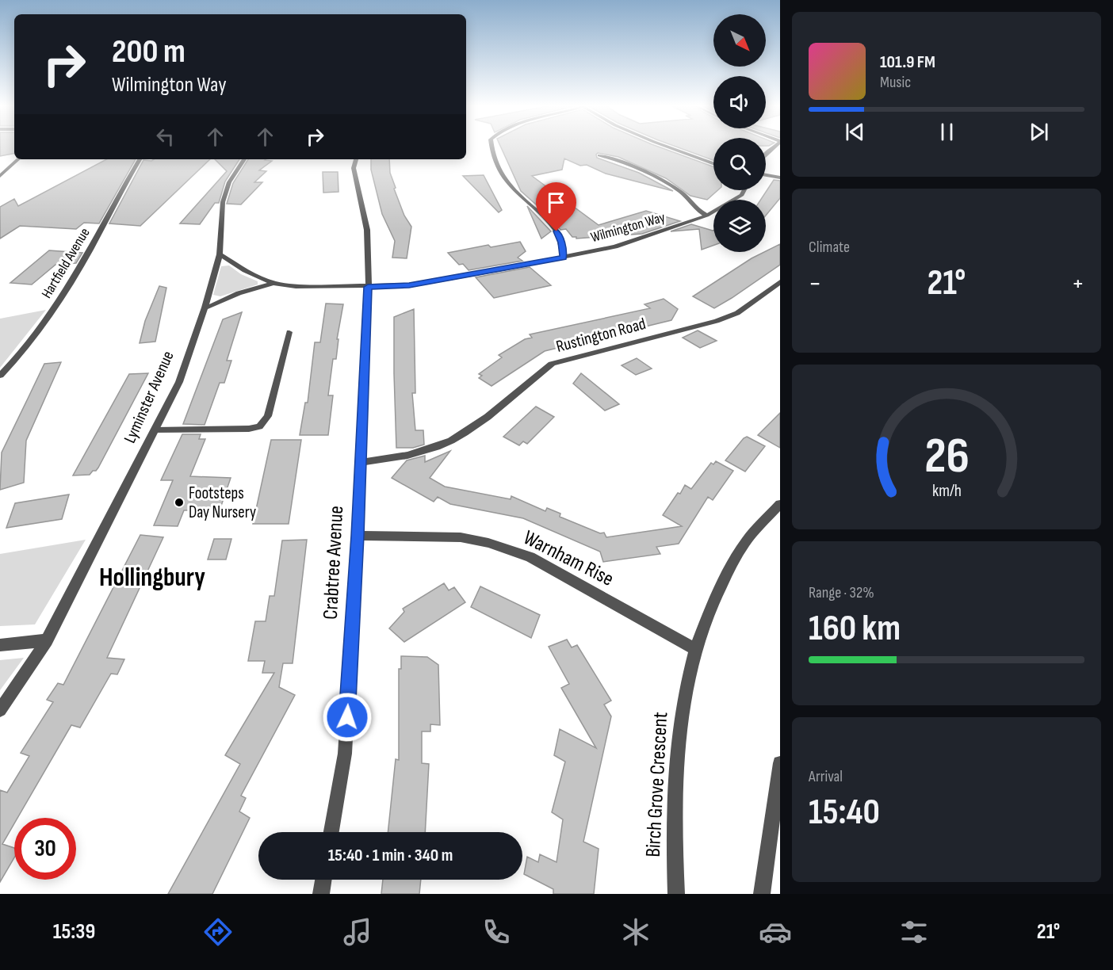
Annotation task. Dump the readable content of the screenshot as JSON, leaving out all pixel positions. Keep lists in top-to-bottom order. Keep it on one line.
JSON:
{"streets":{"street":["Wilmington Way","Hartfield Avenue","Rustington Road","Lyminster Avenue","Warnham Rise","Crabtree Avenue","Birch Grove Crescent"]},"crossings":[["Wilmington Way","Lyminster Avenue"],["Wilmington Way","Crabtree Avenue"],["Rustington Road","Crabtree Avenue"],["Warnham Rise","Crabtree Avenue"],["Warnham Rise","Birch Grove Crescent"]],"districts":["Hollingbury"],"places":["Footsteps Day Nursery"],"north":"bottom right","page":{"turn":["200 m","Wilmington Way"],"song":["101.9 FM","Music"],"tile":["Climate",["Range · 32%","160 km"],["Arrival","15:40"]],"heat":["−","21°","+"],"limit":"30","trip":"15:40 · 1 min · 340 m","tabs":["15:39","21°"],"gauge":["26","km/h"]}}
